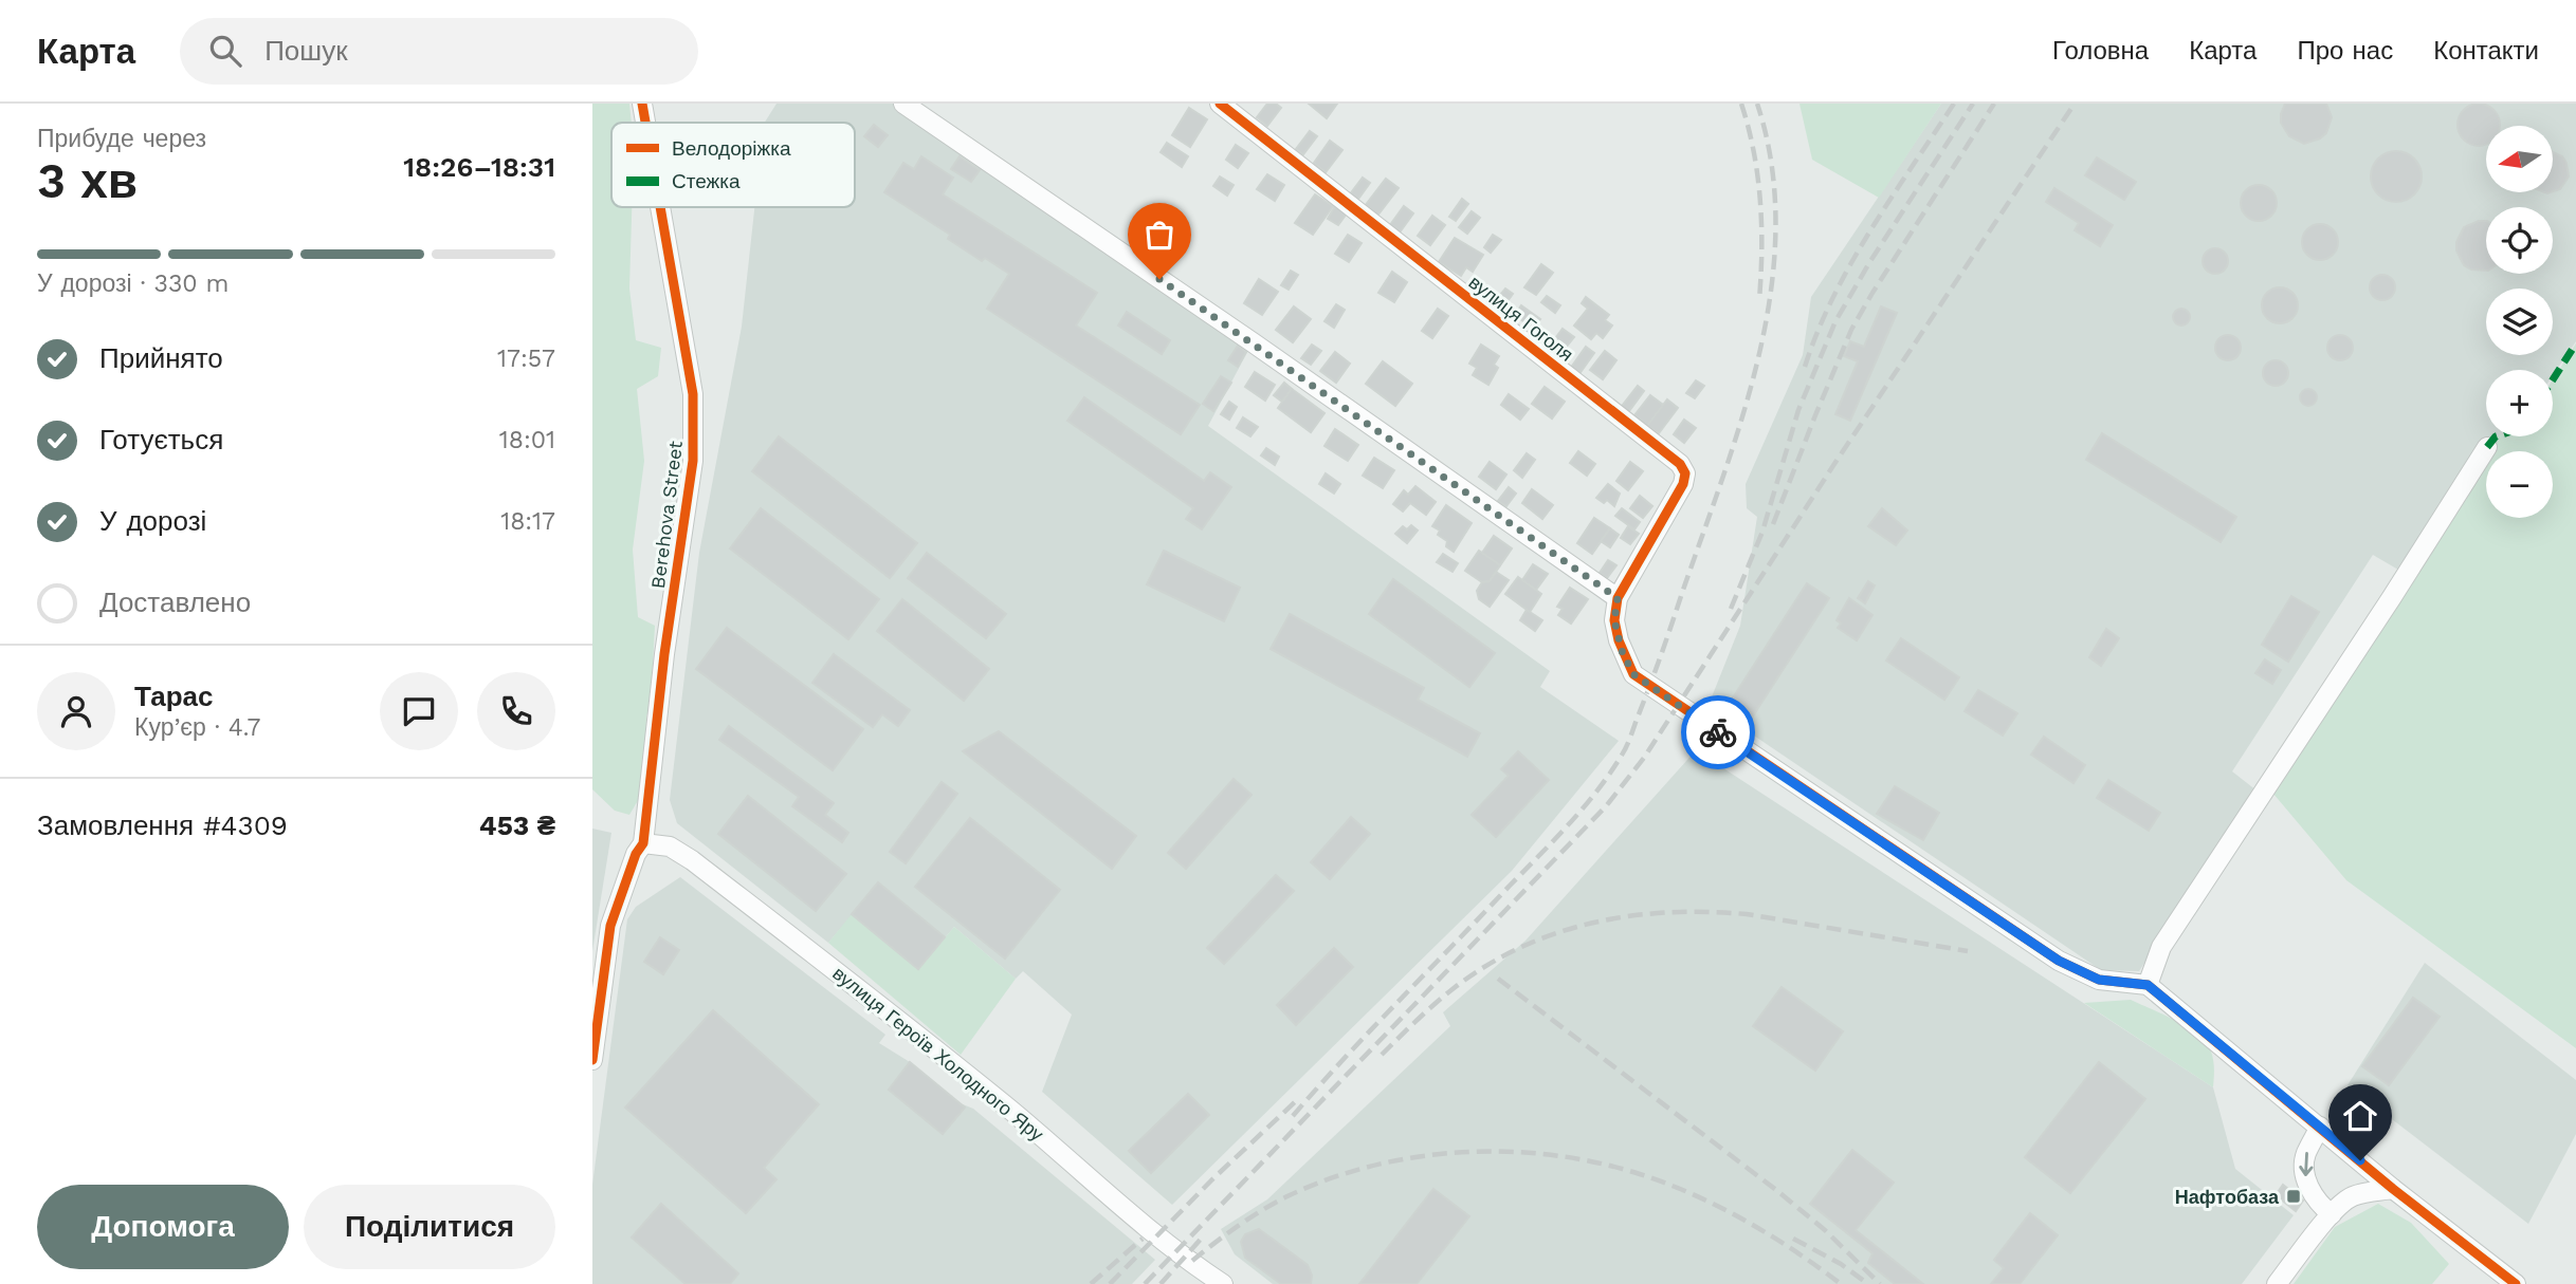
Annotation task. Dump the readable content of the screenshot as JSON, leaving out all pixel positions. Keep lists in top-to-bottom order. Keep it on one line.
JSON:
{"streets":{"street":["вулиця Гоголя","Berehova Street","вулиця Героїв Холодного Яру"]},"crossings":[["Berehova Street","вулиця Героїв Холодного Яру"]],"places":{"transit":["Нафтобаза"]},"legend":["Велодоріжка","Стежка"],"north":"left","page":{"header":"Карта","search":"Пошук","nav":["Головна","Карта","Про нас","Контакти"],"heading":["3 хв","Прибуде через","18:26–18:31"],"panel":["Тарас","Кур’єр · 4.7","Замовлення #4309","453 ₴"],"map_buttons":["+","−"],"bar":"У дорозі · 330 m","list":[["Прийнято","17:57"],["Готується","18:01"],["У дорозі","18:17"],"Доставлено"],"buttons":["Допомога","Поділитися"]}}
